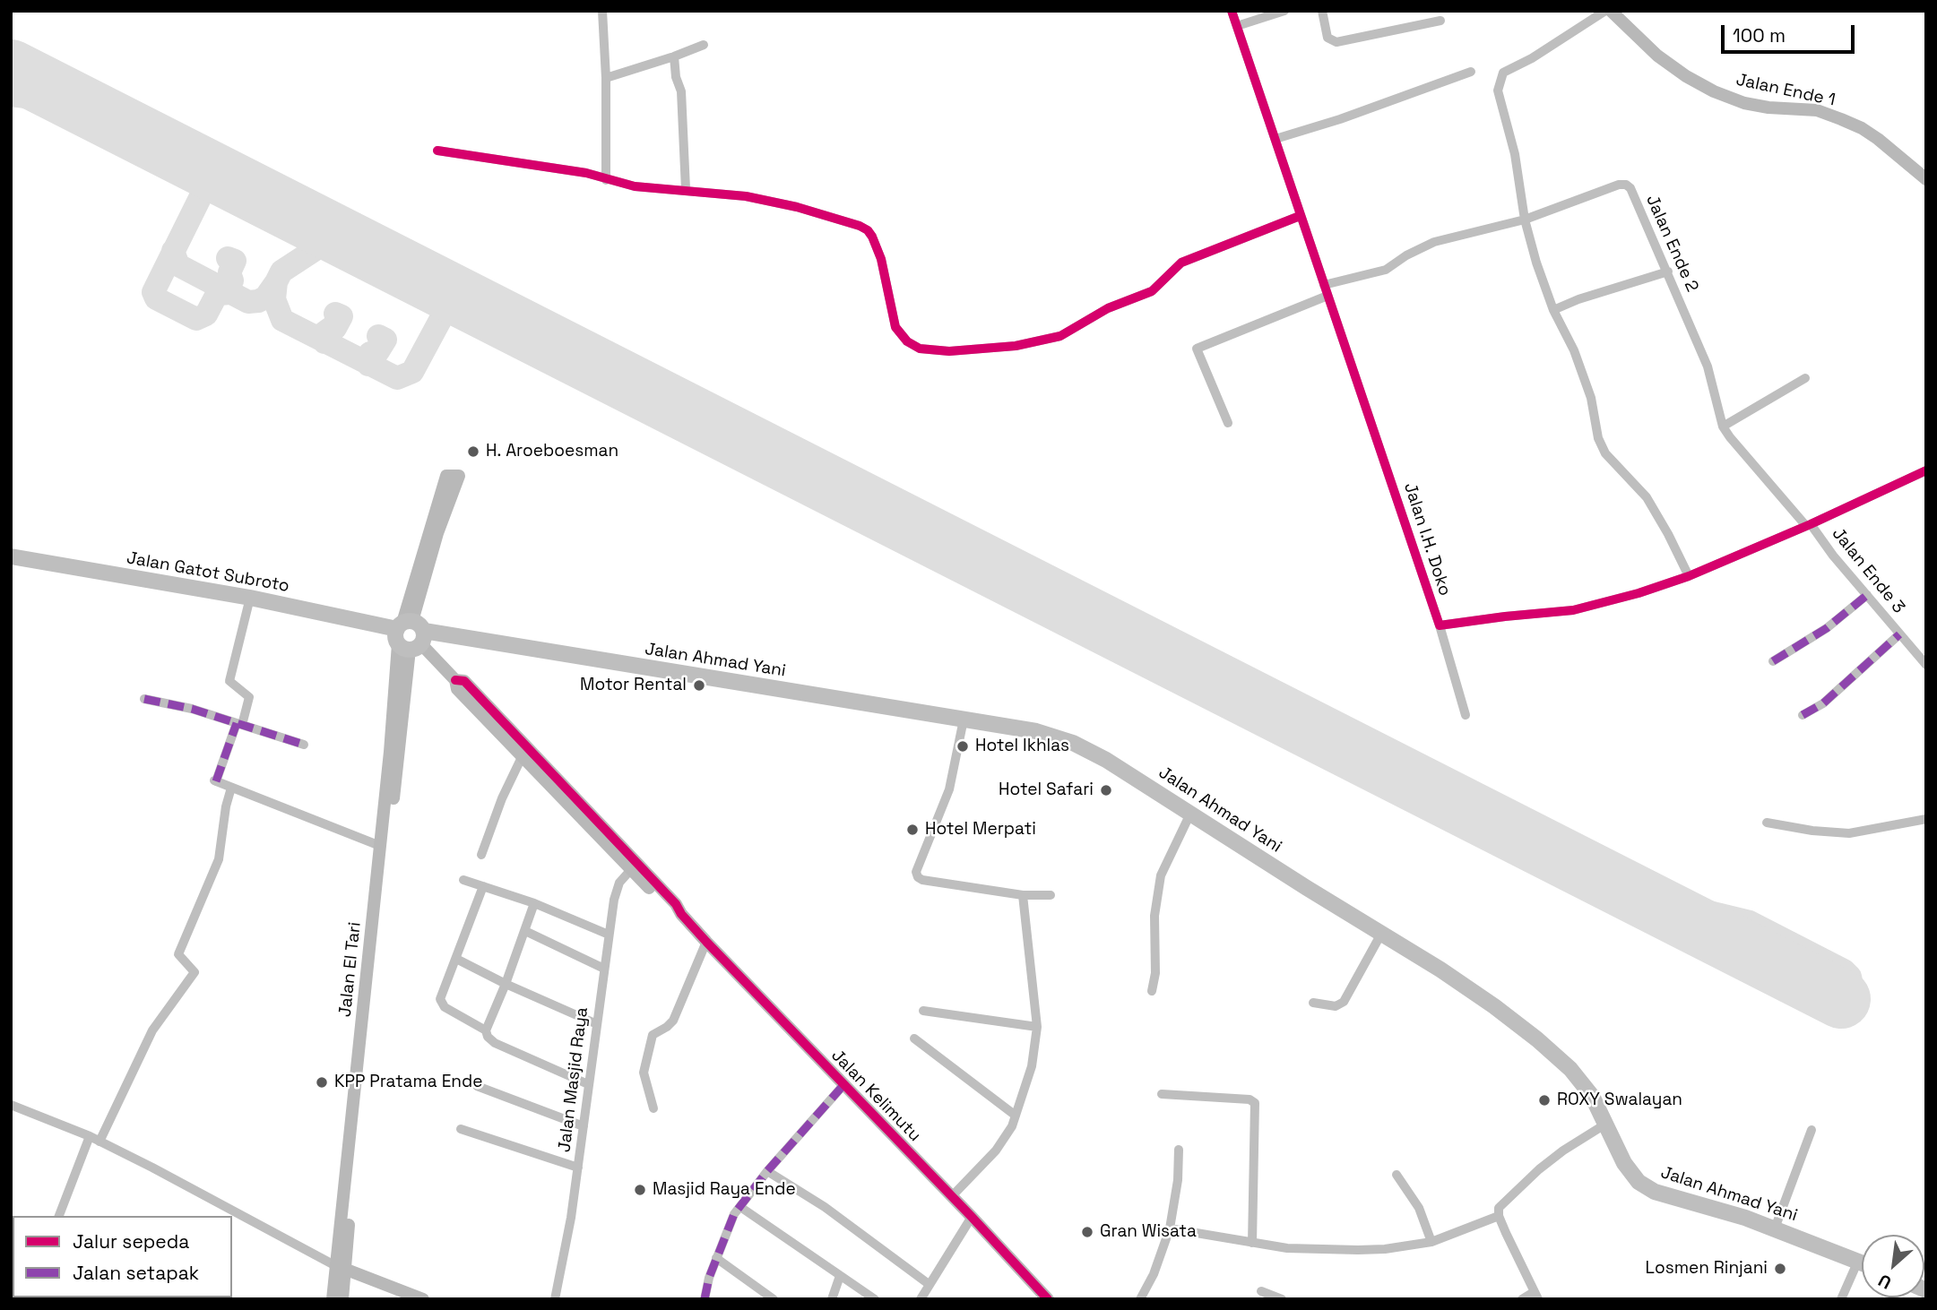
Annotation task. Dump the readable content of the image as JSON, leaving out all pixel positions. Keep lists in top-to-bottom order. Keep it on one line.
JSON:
{"streets":{"highway":["Jalan Gatot Subroto","Jalan Ahmad Yani"],"street":["Jalan Ende 1","Jalan Ende 2","Jalan I.H. Doko","Jalan Ende 3","Jalan El Tari","Jalan Masjid Raya","Jalan Kelimutu"]},"crossings":[["Jalan Ende 2","Jalan I.H. Doko"],["Jalan Ende 2","Jalan Ende 3"],["Jalan Gatot Subroto","Jalan Ahmad Yani"],["Jalan Gatot Subroto","Jalan El Tari"],["Jalan Ahmad Yani","Jalan El Tari"],["Jalan Masjid Raya","Jalan Kelimutu"]],"places":["H. Aroeboesman","Motor Rental","Hotel Ikhlas","Hotel Safari","Hotel Merpati","KPP Pratama Ende","ROXY Swalayan","Masjid Raya Ende","Gran Wisata","Losmen Rinjani"],"legend":["Jalur sepeda","Jalan setapak"],"scale_bar":"100 m","north":"bottom left"}
